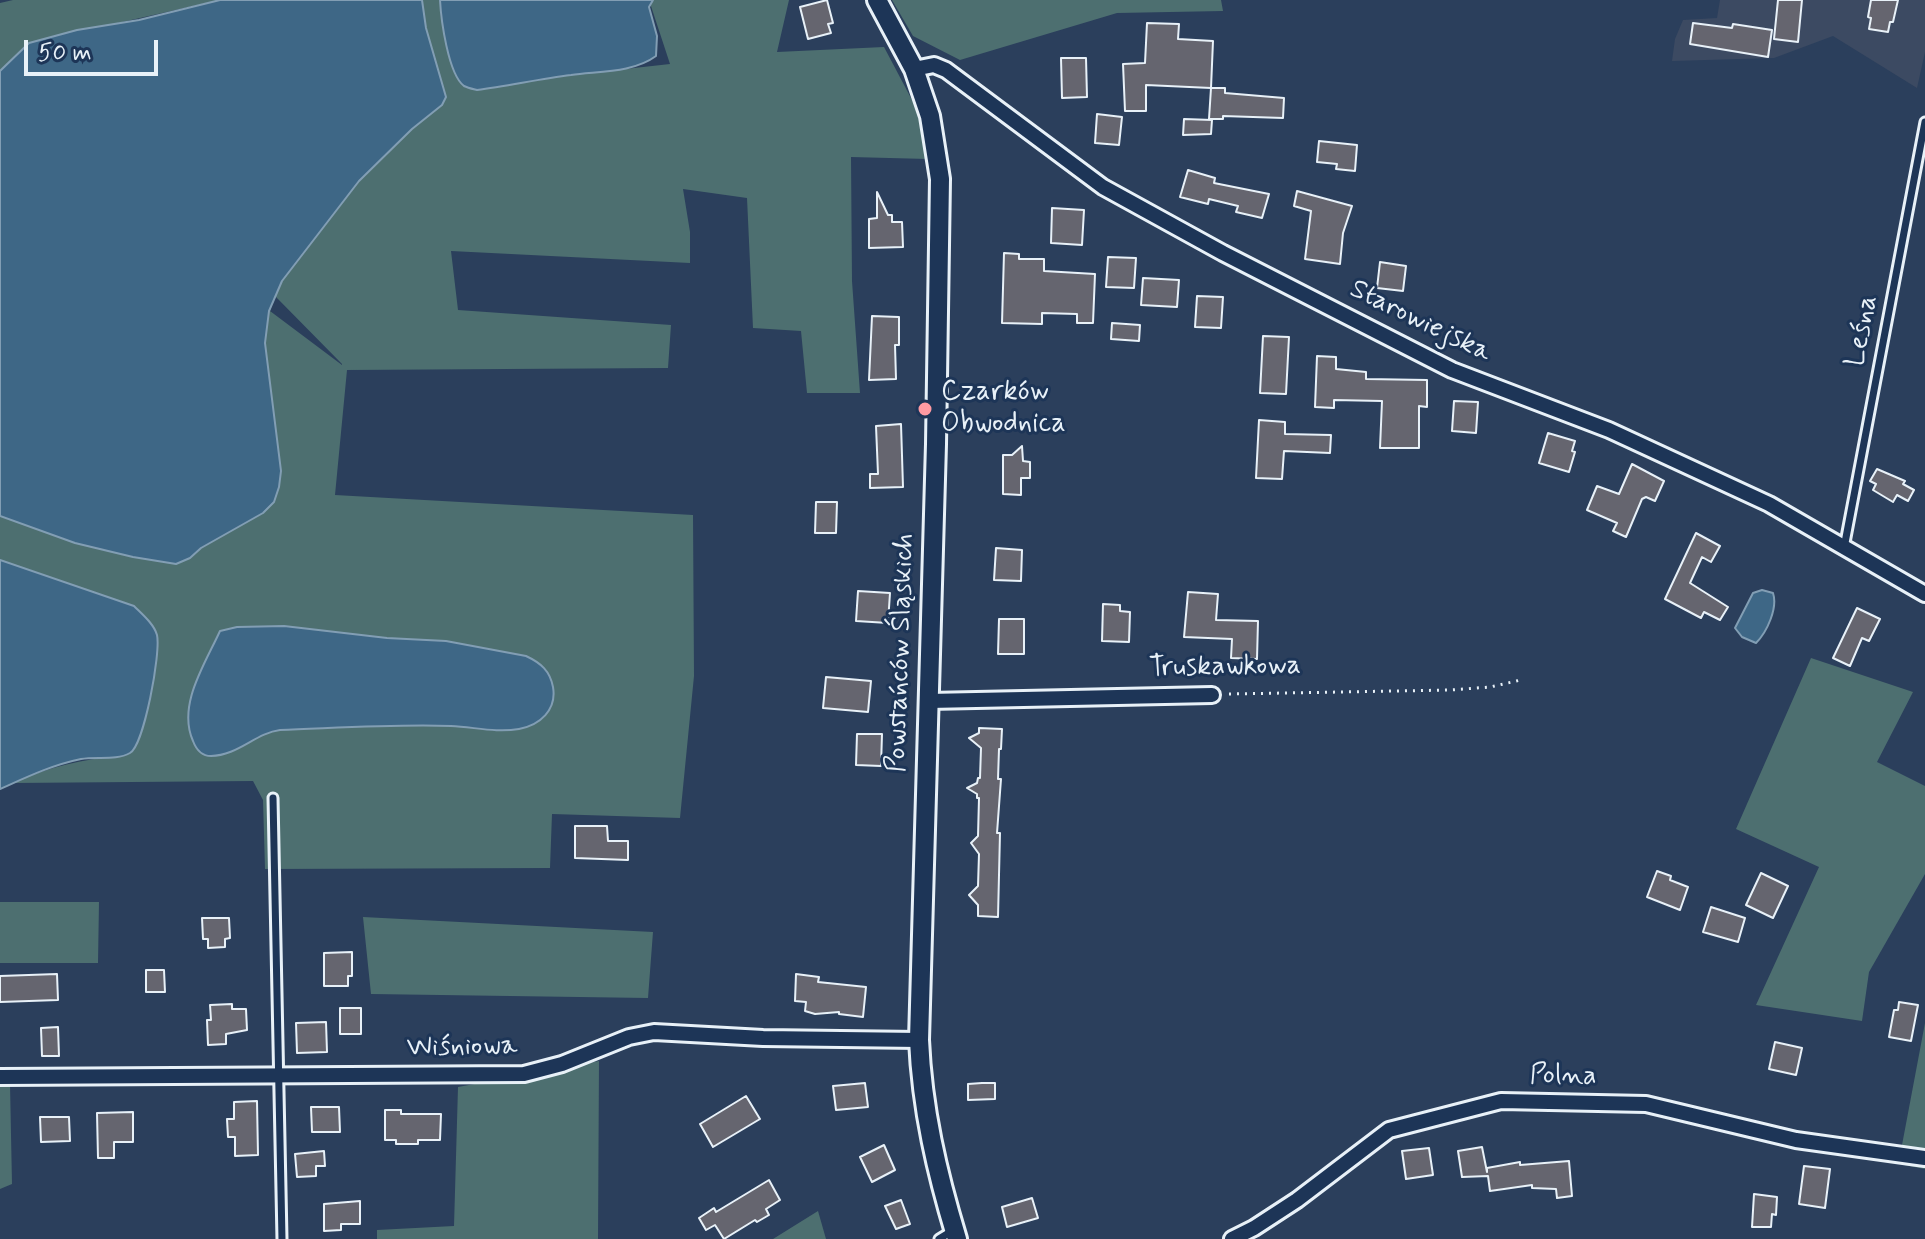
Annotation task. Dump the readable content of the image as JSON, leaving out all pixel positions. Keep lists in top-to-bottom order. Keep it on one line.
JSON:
{"streets":{"street":["Starowiejska","Powstańców Śląskich","Truskawkowa","Wiśniowa","Polna"],"lane":["Leśna"]},"crossings":[["Starowiejska","Leśna"],["Starowiejska","Powstańców Śląskich"],["Powstańców Śląskich","Truskawkowa"],["Powstańców Śląskich","Wiśniowa"]],"places":["Czarków Obwodnica"],"scale_bar":"50 m"}
